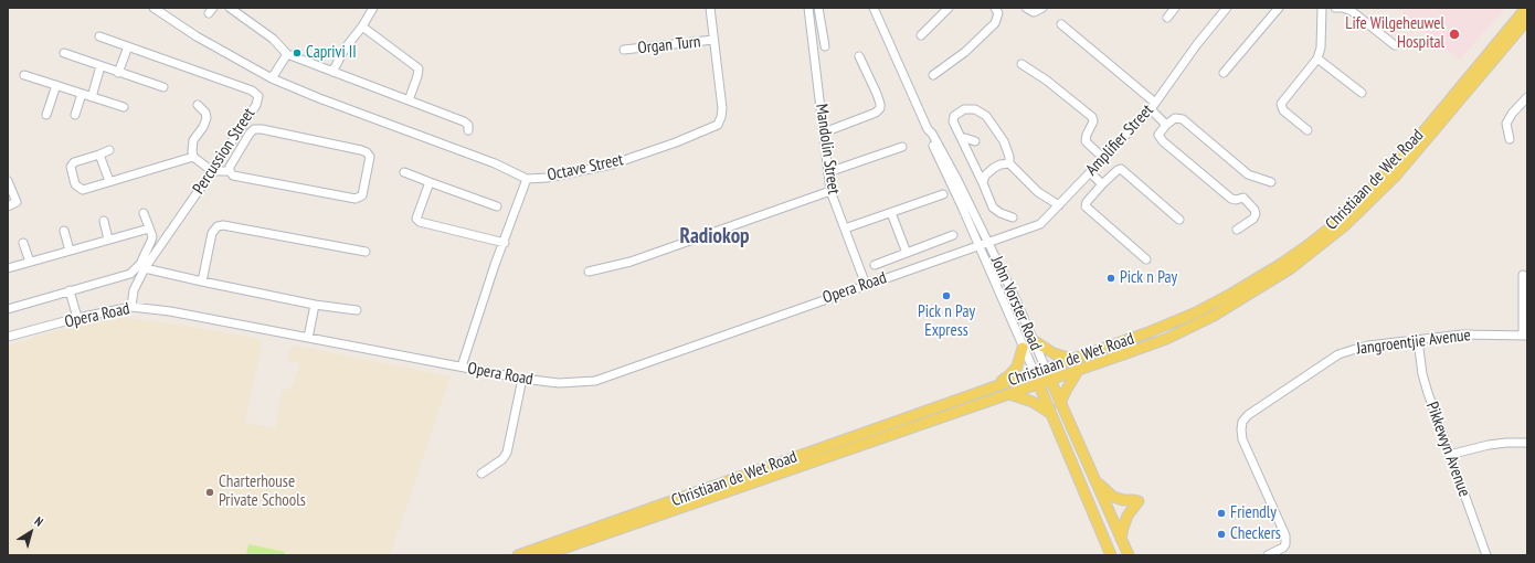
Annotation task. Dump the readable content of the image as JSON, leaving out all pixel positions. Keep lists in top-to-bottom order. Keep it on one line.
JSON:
{"streets":{"main road":["Christiaan de Wet Road","John Vorster Road"],"street":["Organ Turn","Amplifier Street","Mandolin Street","Percussion Street","Octave Street","Opera Road","Jangroentjie Avenue","Pikkewyn Avenue"]},"crossings":[["Organ Turn","Octave Street"],["Amplifier Street","Opera Road"],["Amplifier Street","John Vorster Road"],["Mandolin Street","Opera Road"],["Percussion Street","Opera Road"],["Octave Street","Opera Road"],["Christiaan de Wet Road","John Vorster Road"],["Opera Road","John Vorster Road"],["Jangroentjie Avenue","Pikkewyn Avenue"]],"districts":["Radiokop"],"places":["Life Wilgeheuwel Hospital","Caprivi II","Pick n Pay","Pick n Pay Express","Charterhouse Private Schools","Friendly","Checkers"],"north":"top right"}
